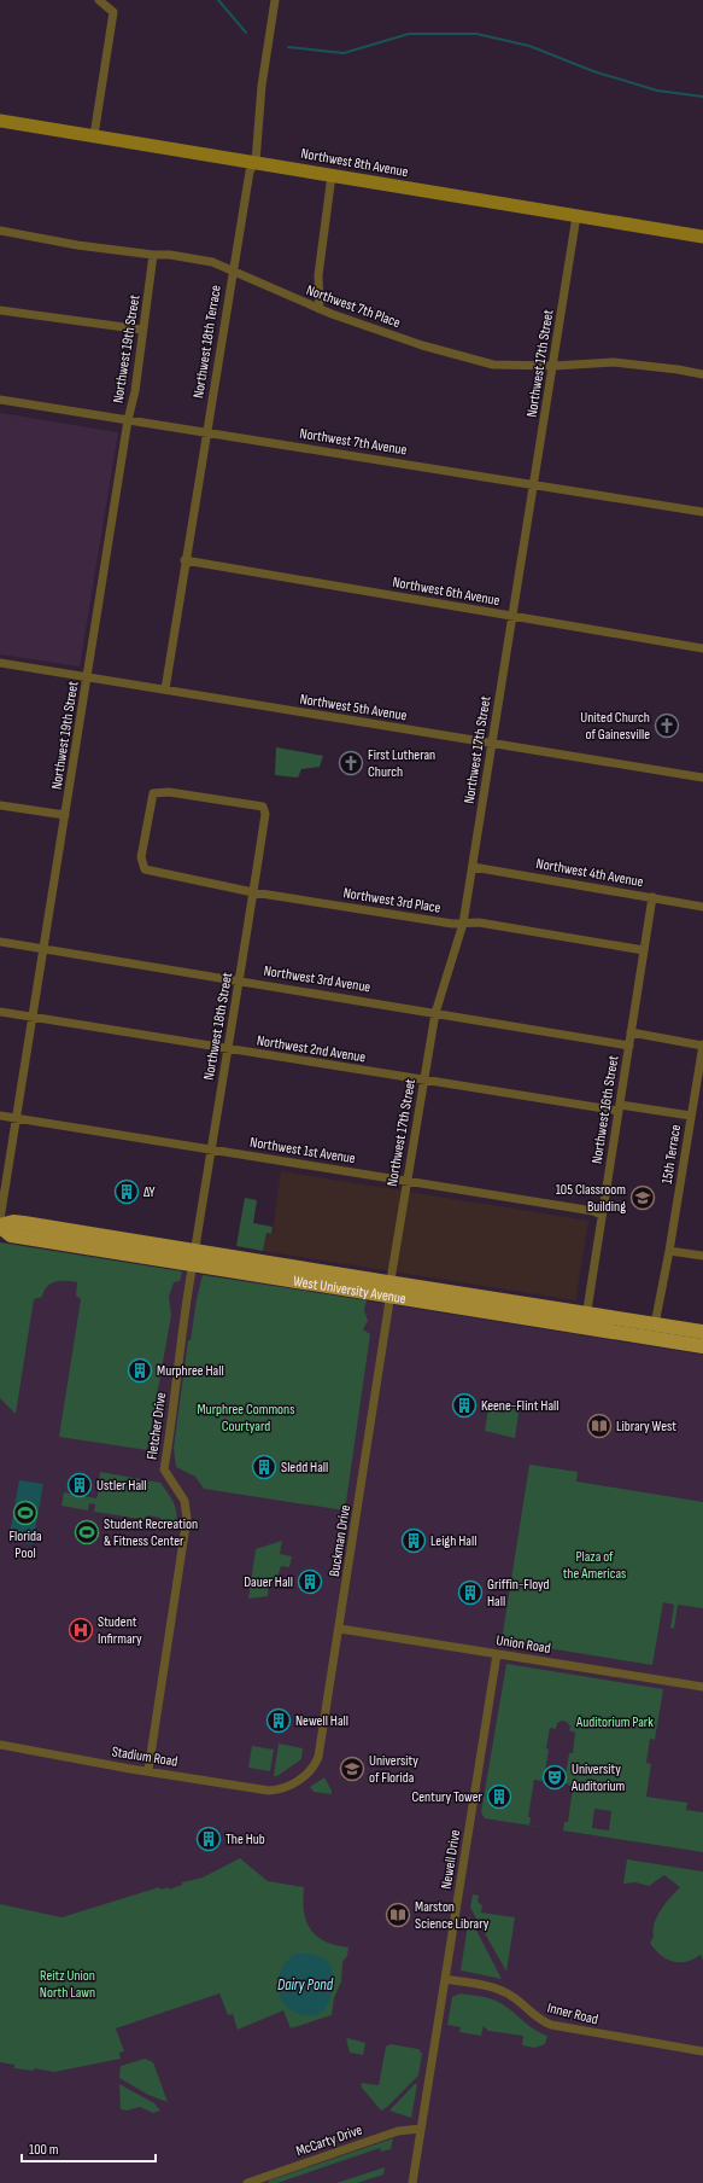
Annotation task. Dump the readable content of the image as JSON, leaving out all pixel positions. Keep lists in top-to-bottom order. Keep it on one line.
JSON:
{"streets":{"main road":["West University Avenue"],"street":["Northwest 8th Avenue","Northwest 7th Place","Northwest 18th Terrace","Northwest 19th Street","Northwest 17th Street","Northwest 7th Avenue","Northwest 6th Avenue","Northwest 5th Avenue","Northwest 4th Avenue","Northwest 3rd Place","Northwest 3rd Avenue","Northwest 18th Street","Northwest 2nd Avenue","Northwest 16th Street","Northwest 1st Avenue","15th Terrace","Fletcher Drive","Buckman Drive","Union Road","Stadium Road","Newell Drive","Inner Road","McCarty Drive"]},"crossings":[["Northwest 8th Avenue","Northwest 18th Terrace"],["Northwest 8th Avenue","Northwest 17th Street"],["Northwest 7th Place","Northwest 18th Terrace"],["Northwest 7th Place","Northwest 19th Street"],["Northwest 7th Place","Northwest 17th Street"],["Northwest 18th Terrace","Northwest 7th Avenue"],["Northwest 18th Terrace","Northwest 6th Avenue"],["Northwest 18th Terrace","Northwest 5th Avenue"],["Northwest 19th Street","Northwest 7th Avenue"],["Northwest 19th Street","Northwest 5th Avenue"],["Northwest 19th Street","Northwest 3rd Avenue"],["Northwest 19th Street","Northwest 2nd Avenue"],["Northwest 19th Street","Northwest 1st Avenue"],["Northwest 17th Street","Northwest 7th Avenue"],["Northwest 17th Street","Northwest 6th Avenue"],["Northwest 17th Street","Northwest 5th Avenue"],["Northwest 17th Street","Northwest 4th Avenue"],["Northwest 17th Street","Northwest 3rd Place"],["Northwest 17th Street","Northwest 3rd Avenue"],["Northwest 17th Street","Northwest 2nd Avenue"],["Northwest 17th Street","Northwest 1st Avenue"],["Northwest 17th Street","West University Avenue"],["Northwest 17th Street","Buckman Drive"],["Northwest 4th Avenue","Northwest 16th Street"],["Northwest 3rd Place","Northwest 18th Street"],["Northwest 3rd Place","Northwest 16th Street"],["Northwest 3rd Avenue","Northwest 18th Street"],["Northwest 3rd Avenue","Northwest 16th Street"],["Northwest 18th Street","Northwest 2nd Avenue"],["Northwest 18th Street","Northwest 1st Avenue"],["Northwest 18th Street","West University Avenue"],["Northwest 18th Street","Fletcher Drive"],["Northwest 2nd Avenue","Northwest 16th Street"],["Northwest 2nd Avenue","15th Terrace"],["Northwest 16th Street","Northwest 1st Avenue"],["Northwest 16th Street","West University Avenue"],["15th Terrace","West University Avenue"],["West University Avenue","Fletcher Drive"],["West University Avenue","Buckman Drive"],["Fletcher Drive","Stadium Road"],["Buckman Drive","Union Road"],["Buckman Drive","Stadium Road"],["Union Road","Newell Drive"],["Newell Drive","Inner Road"],["Newell Drive","McCarty Drive"]],"water":["Dairy Pond"],"parks":["Murphree Commons Courtyard","Plaza of the Americas","Auditorium Park","Reitz Union North Lawn"],"places":{"church":["United Church of Gainesville","First Lutheran Church"],"building":["ΔΥ","Murphree Hall","Keene-Flint Hall","Sledd Hall","Ustler Hall","Leigh Hall","Dauer Hall","Griffin-Floyd Hall","Newell Hall","Century Tower","The Hub"],"school or university":["105 Classroom Building","University of Florida"],"library":["Library West","Marston Science Library"],"sports":["Florida Pool","Student Recreation & Fitness Center"],"hospital":["Student Infirmary"],"theatre":["University Auditorium"]},"scale_bar":"100 m"}
